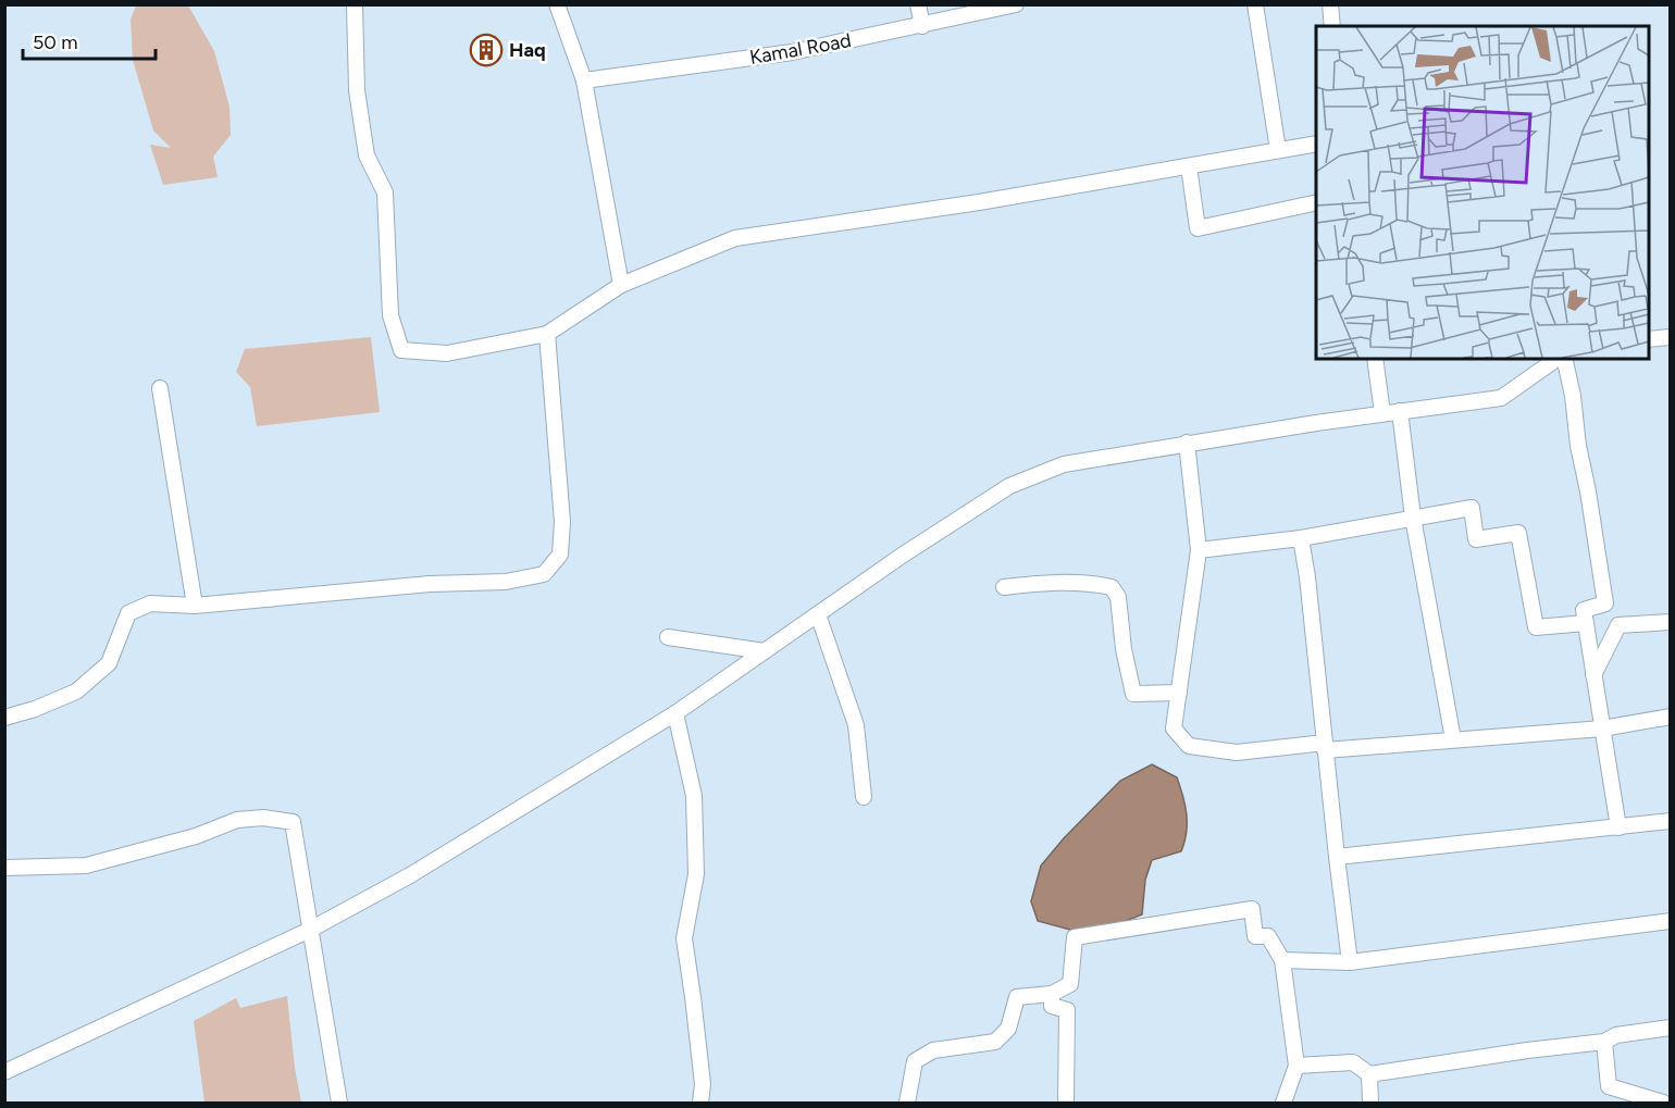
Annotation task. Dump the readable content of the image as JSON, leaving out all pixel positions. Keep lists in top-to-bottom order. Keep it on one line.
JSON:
{"streets":{"street":["Kamal Road"]},"places":{"building":["Haq"]},"scale_bar":"50 m"}
